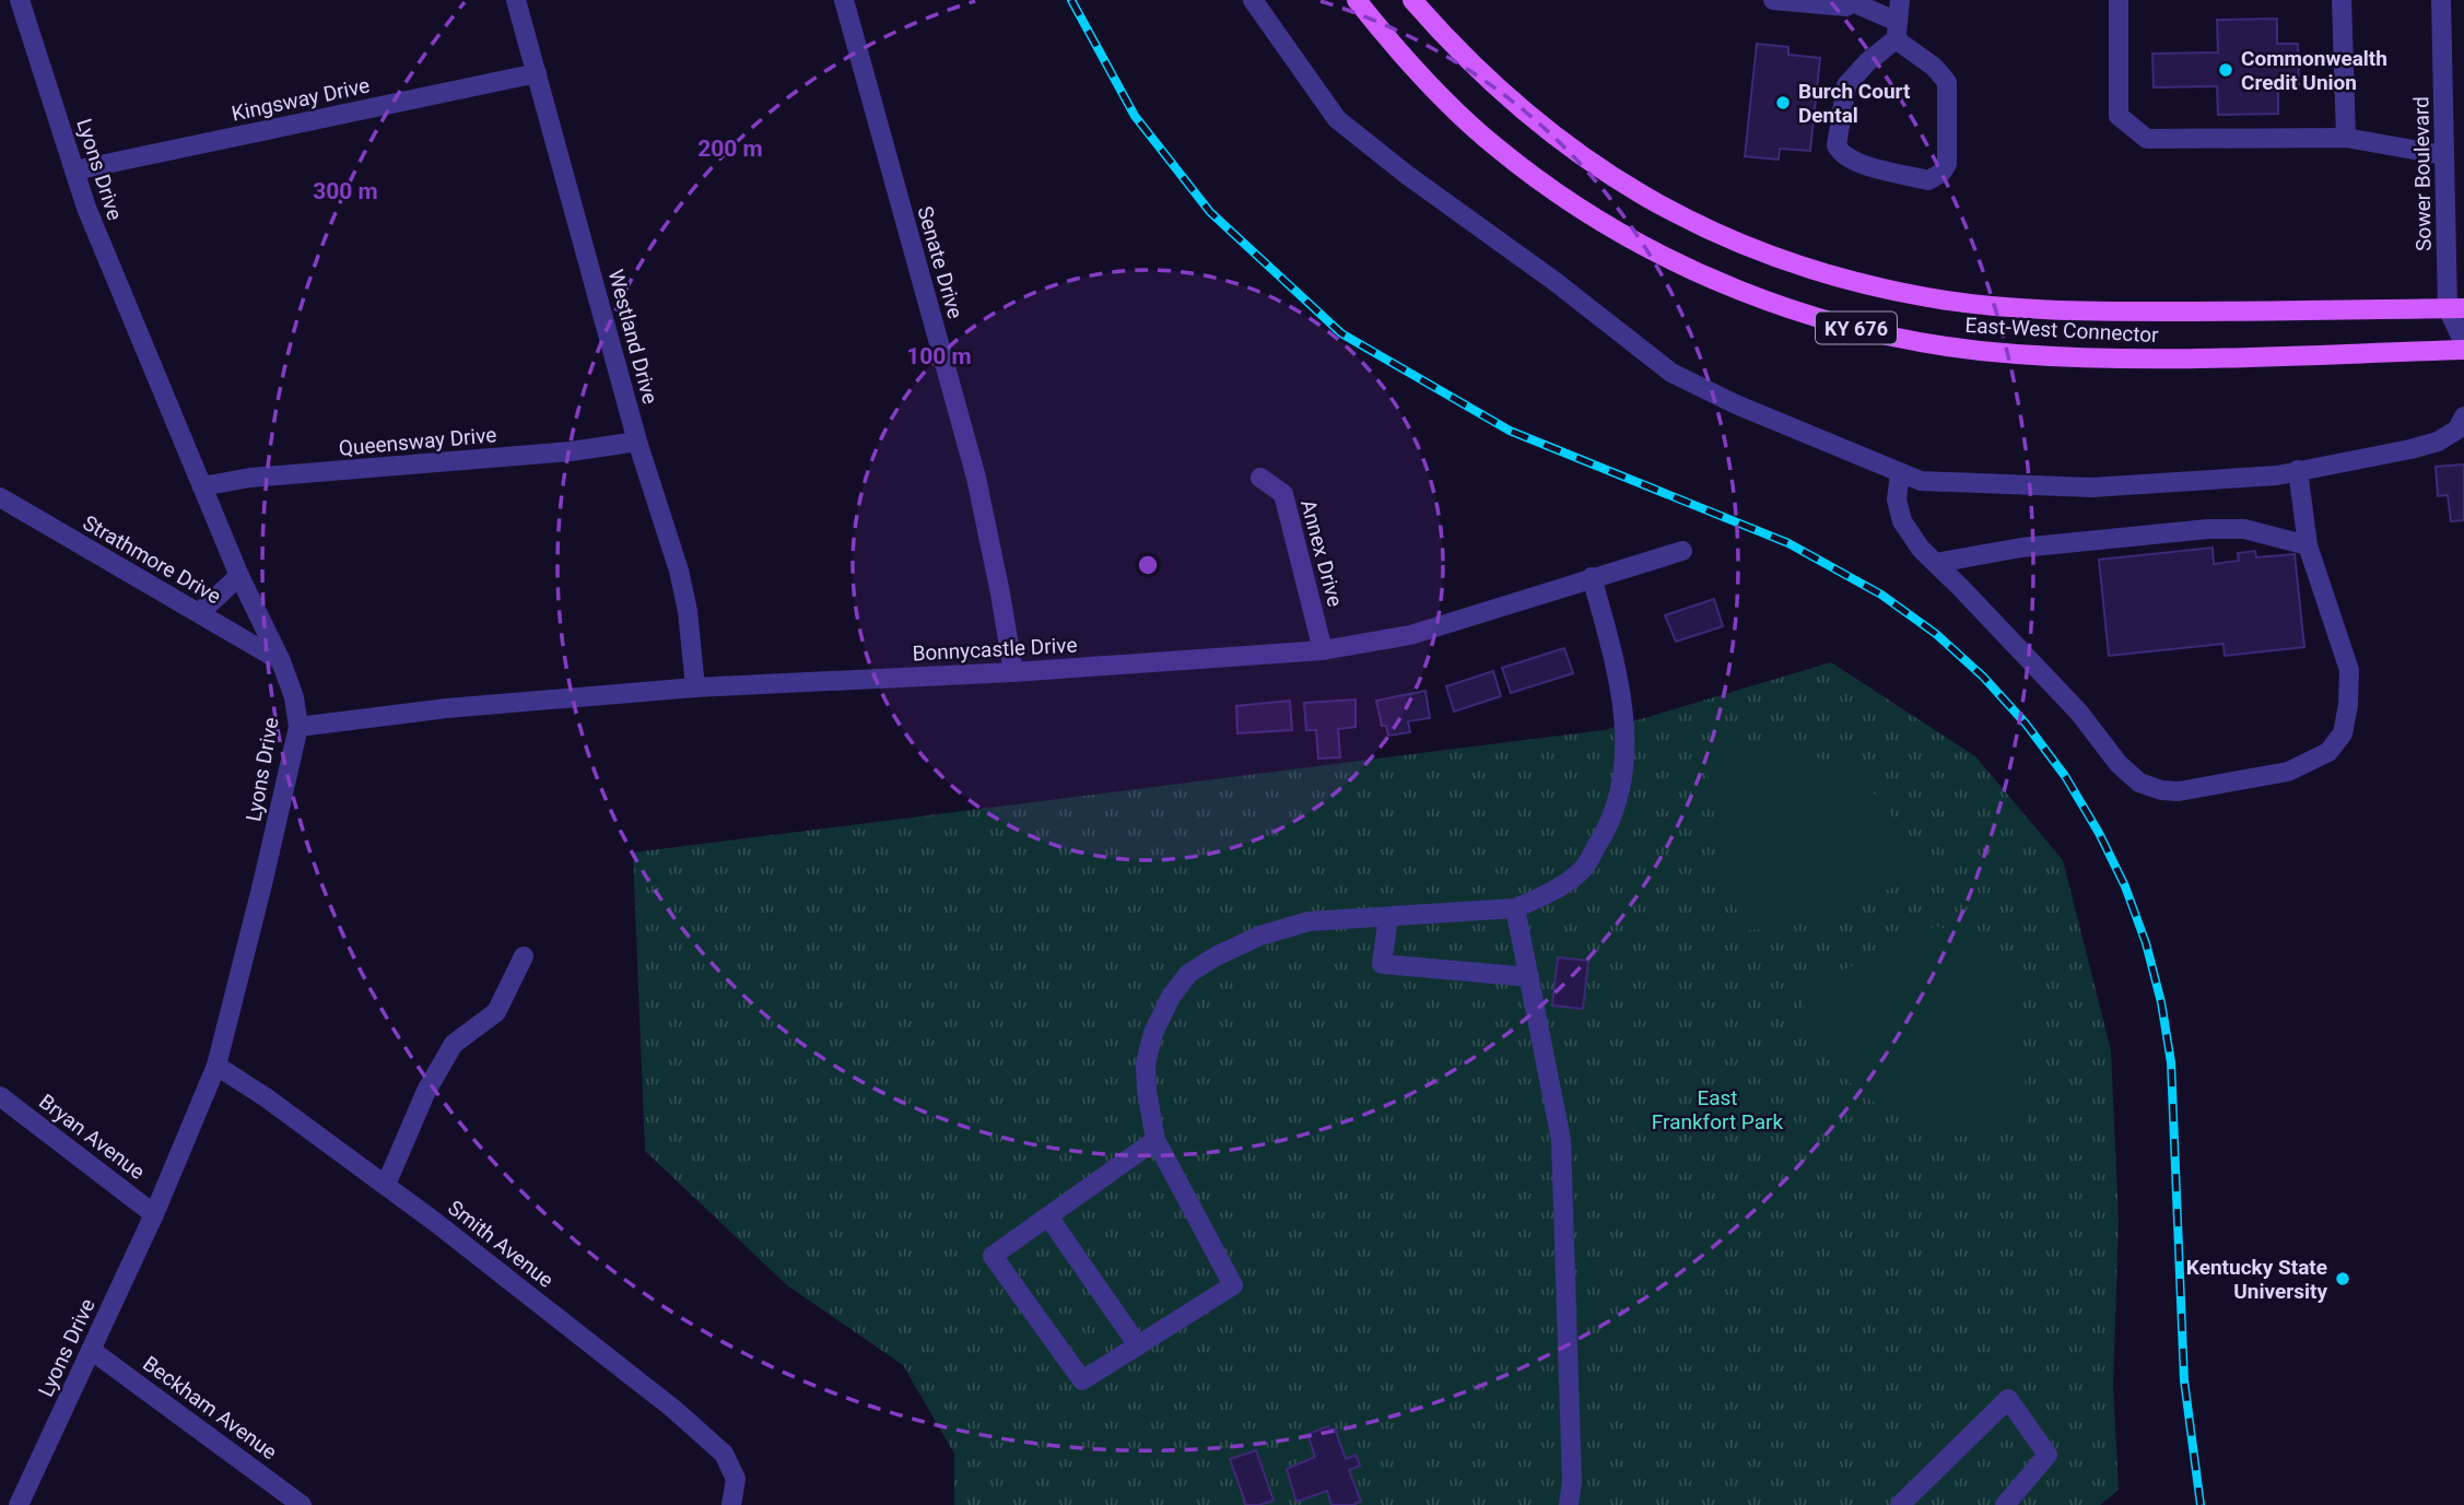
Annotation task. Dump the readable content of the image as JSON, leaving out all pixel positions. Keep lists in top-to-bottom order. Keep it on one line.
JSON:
{"streets":{"main road":["KY 676","East-West Connector"],"street":["Kingsway Drive","Lyons Drive","Sower Boulevard","Senate Drive","Westland Drive","Queensway Drive","Annex Drive","Strathmore Drive","Bonnycastle Drive","Bryan Avenue","Smith Avenue","Beckham Avenue"]},"crossings":[["Kingsway Drive","Lyons Drive"],["Kingsway Drive","Westland Drive"],["Lyons Drive","Queensway Drive"],["Lyons Drive","Strathmore Drive"],["Lyons Drive","Bonnycastle Drive"],["Lyons Drive","Bryan Avenue"],["Lyons Drive","Smith Avenue"],["Lyons Drive","Beckham Avenue"],["Sower Boulevard","East-West Connector"],["Senate Drive","Bonnycastle Drive"],["Westland Drive","Queensway Drive"],["Westland Drive","Bonnycastle Drive"],["Annex Drive","Bonnycastle Drive"]],"parks":["East Frankfort Park"],"places":["Commonwealth Credit Union","Burch Court Dental","Kentucky State University"],"rings":["200 m","300 m","100 m"]}
